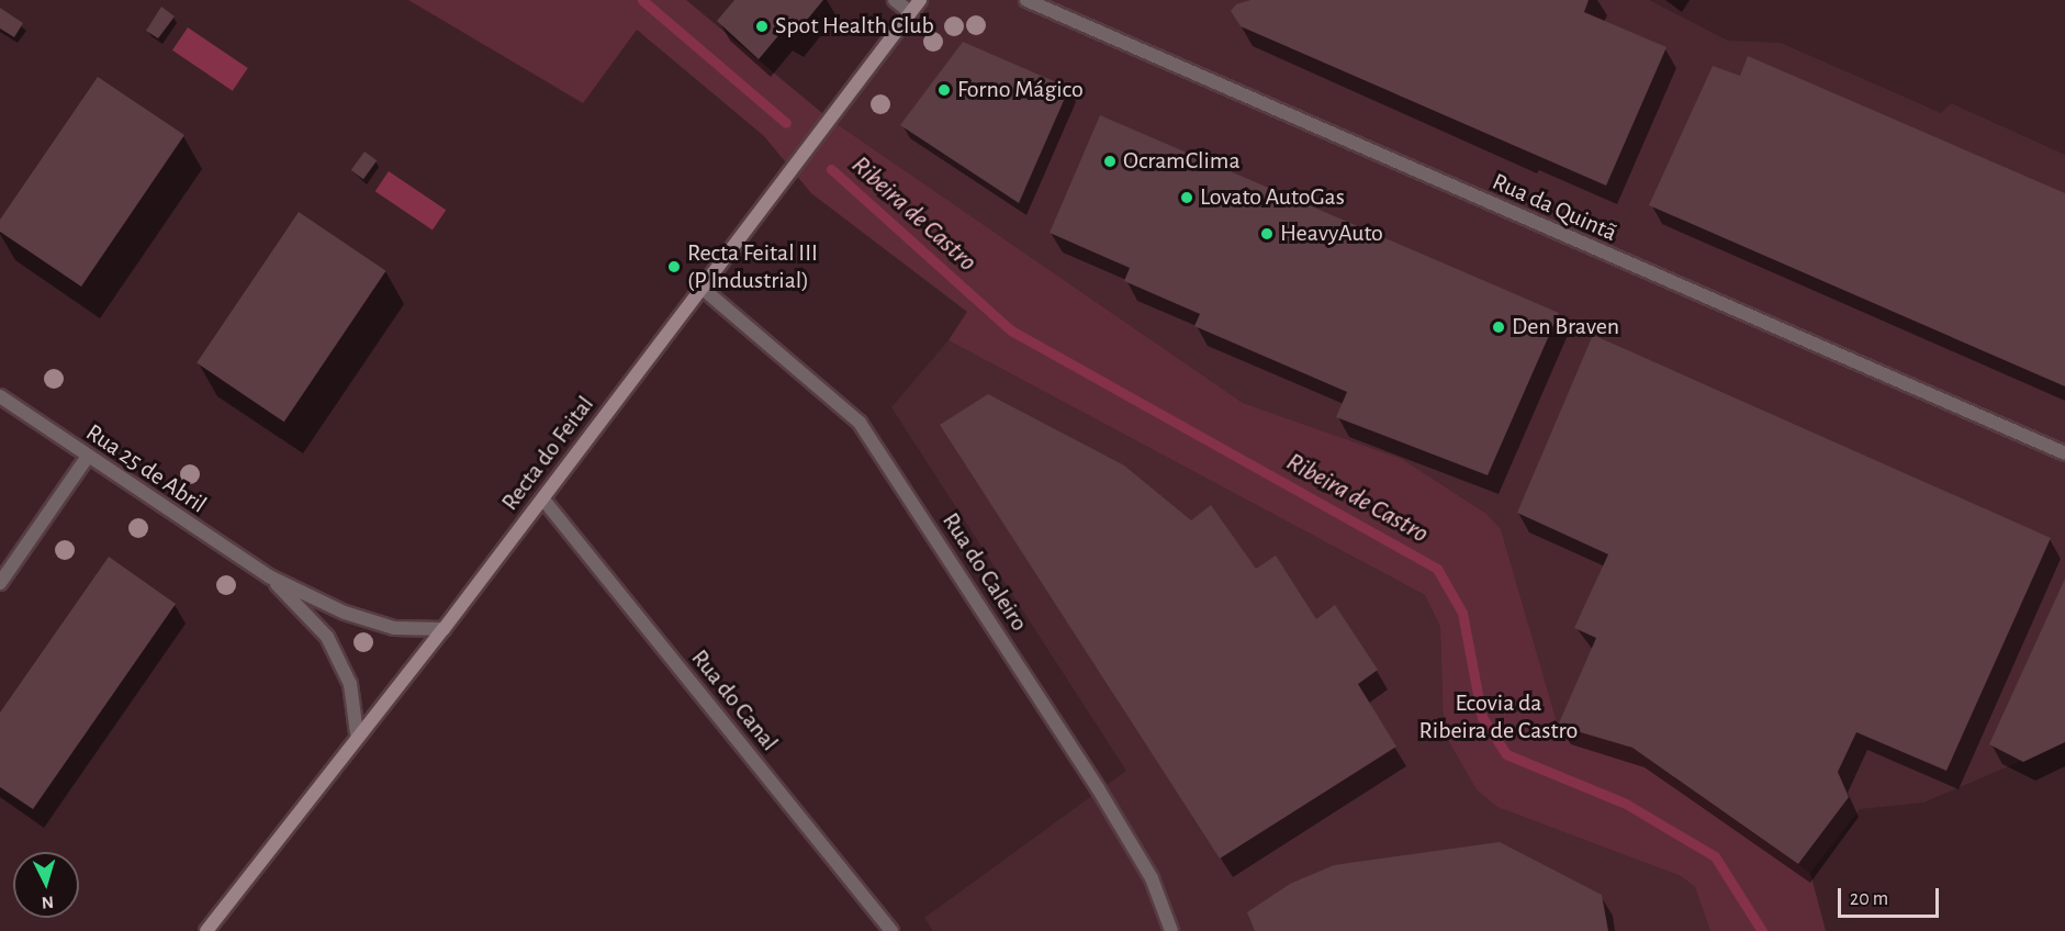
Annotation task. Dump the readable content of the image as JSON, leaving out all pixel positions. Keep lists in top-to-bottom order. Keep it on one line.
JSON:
{"streets":{"street":["Rua da Quintã","Recta do Feital","Rua 25 de Abril","Rua do Caleiro","Rua do Canal"]},"crossings":[["Recta do Feital","Rua 25 de Abril"],["Recta do Feital","Rua do Caleiro"],["Recta do Feital","Rua do Canal"]],"water":["Ribeira de Castro"],"parks":["Ecovia da Ribeira de Castro"],"places":["Spot Health Club","Forno Mágico","OcramClima","Lovato AutoGas","HeavyAuto","Recta Feital III (P Industrial)","Den Braven"],"scale_bar":"20 m","north":"bottom"}
